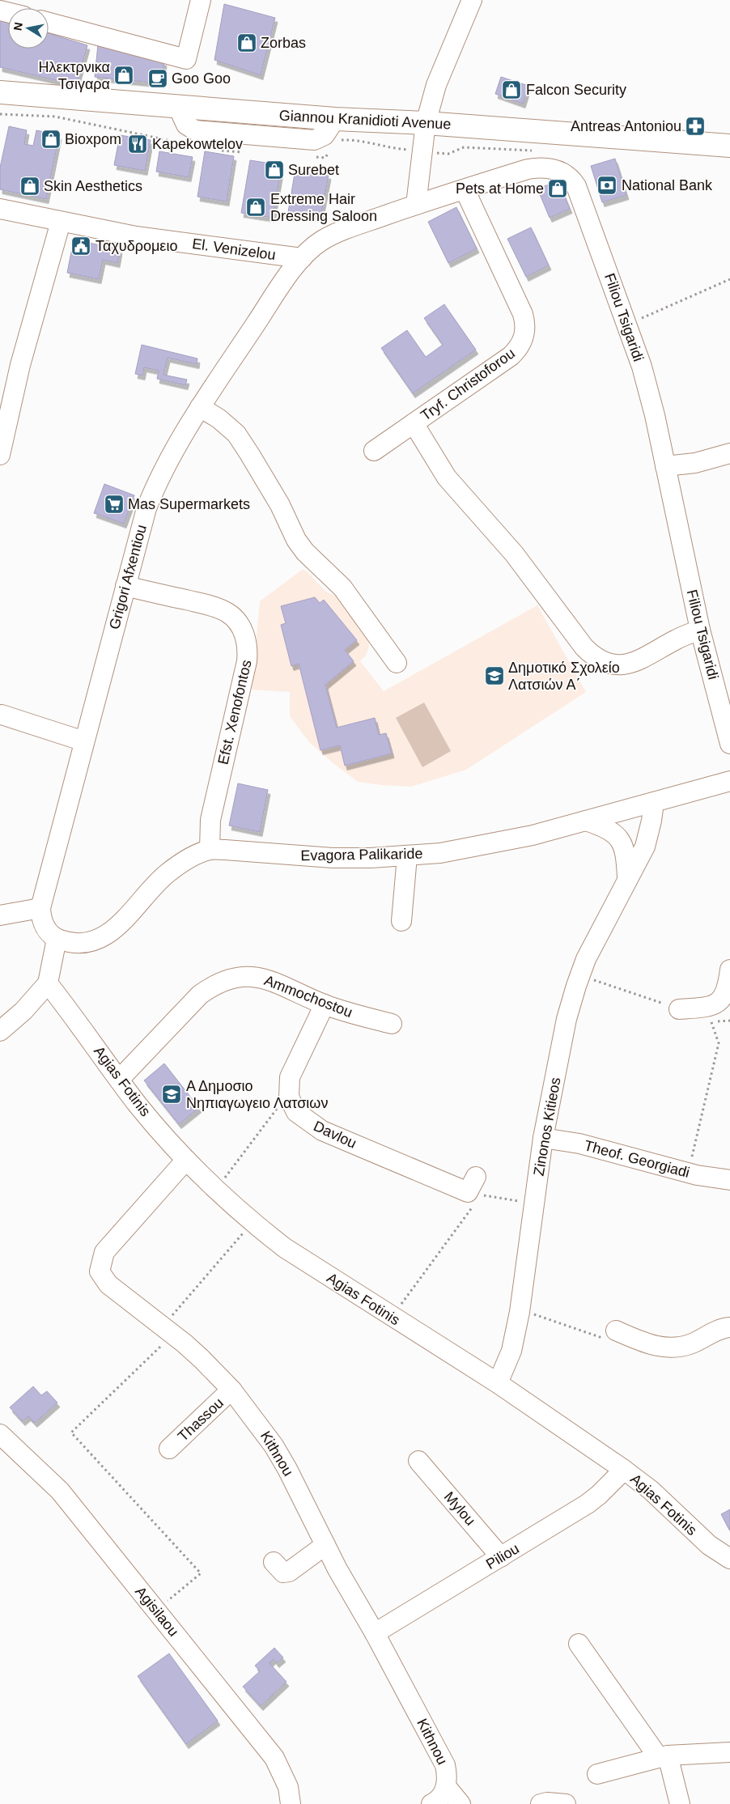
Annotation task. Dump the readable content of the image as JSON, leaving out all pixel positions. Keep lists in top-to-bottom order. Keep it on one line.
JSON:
{"streets":{"main road":["Giannou Kranidioti Avenue"],"street":["El. Venizelou","Filiou Tsigaridi","Tryf. Christoforou","Grigori Afxentiou","Efst. Xenofontos","Evagora Palikaride","Ammochostou","Agias Fotinis","Zinonos Kitieos","Davlou","Theof. Georgiadi","Thassou","Kithnou","Mylou","Piliou","Agisilaou"]},"crossings":[["El. Venizelou","Filiou Tsigaridi"],["El. Venizelou","Grigori Afxentiou"],["Filiou Tsigaridi","Tryf. Christoforou"],["Filiou Tsigaridi","Grigori Afxentiou"],["Grigori Afxentiou","Efst. Xenofontos"],["Efst. Xenofontos","Evagora Palikaride"],["Evagora Palikaride","Zinonos Kitieos"],["Ammochostou","Agias Fotinis"],["Ammochostou","Davlou"],["Agias Fotinis","Zinonos Kitieos"],["Agias Fotinis","Kithnou"],["Agias Fotinis","Piliou"],["Zinonos Kitieos","Theof. Georgiadi"],["Thassou","Kithnou"],["Kithnou","Piliou"],["Mylou","Piliou"]],"places":{"shop":["Zorbas","Ηλεκτρνικα Τσιγαρα","Falcon Security","Bioxpom","Surebet","Skin Aesthetics","Pets at Home","Extreme Hair Dressing Saloon"],"cafe":["Goo Goo"],"pharmacy":["Antreas Antoniou"],"restaurant":["Kapekowtelov"],"bank":["National Bank"],"public building":["Ταχυδρομειο"],"supermarket":["Mas Supermarkets"],"school or university":["Δημοτικό Σχολείο Λατσιών Α΄","Α Δημοσιο Νηπιαγωγειο Λατσιων"]},"north":"left"}
